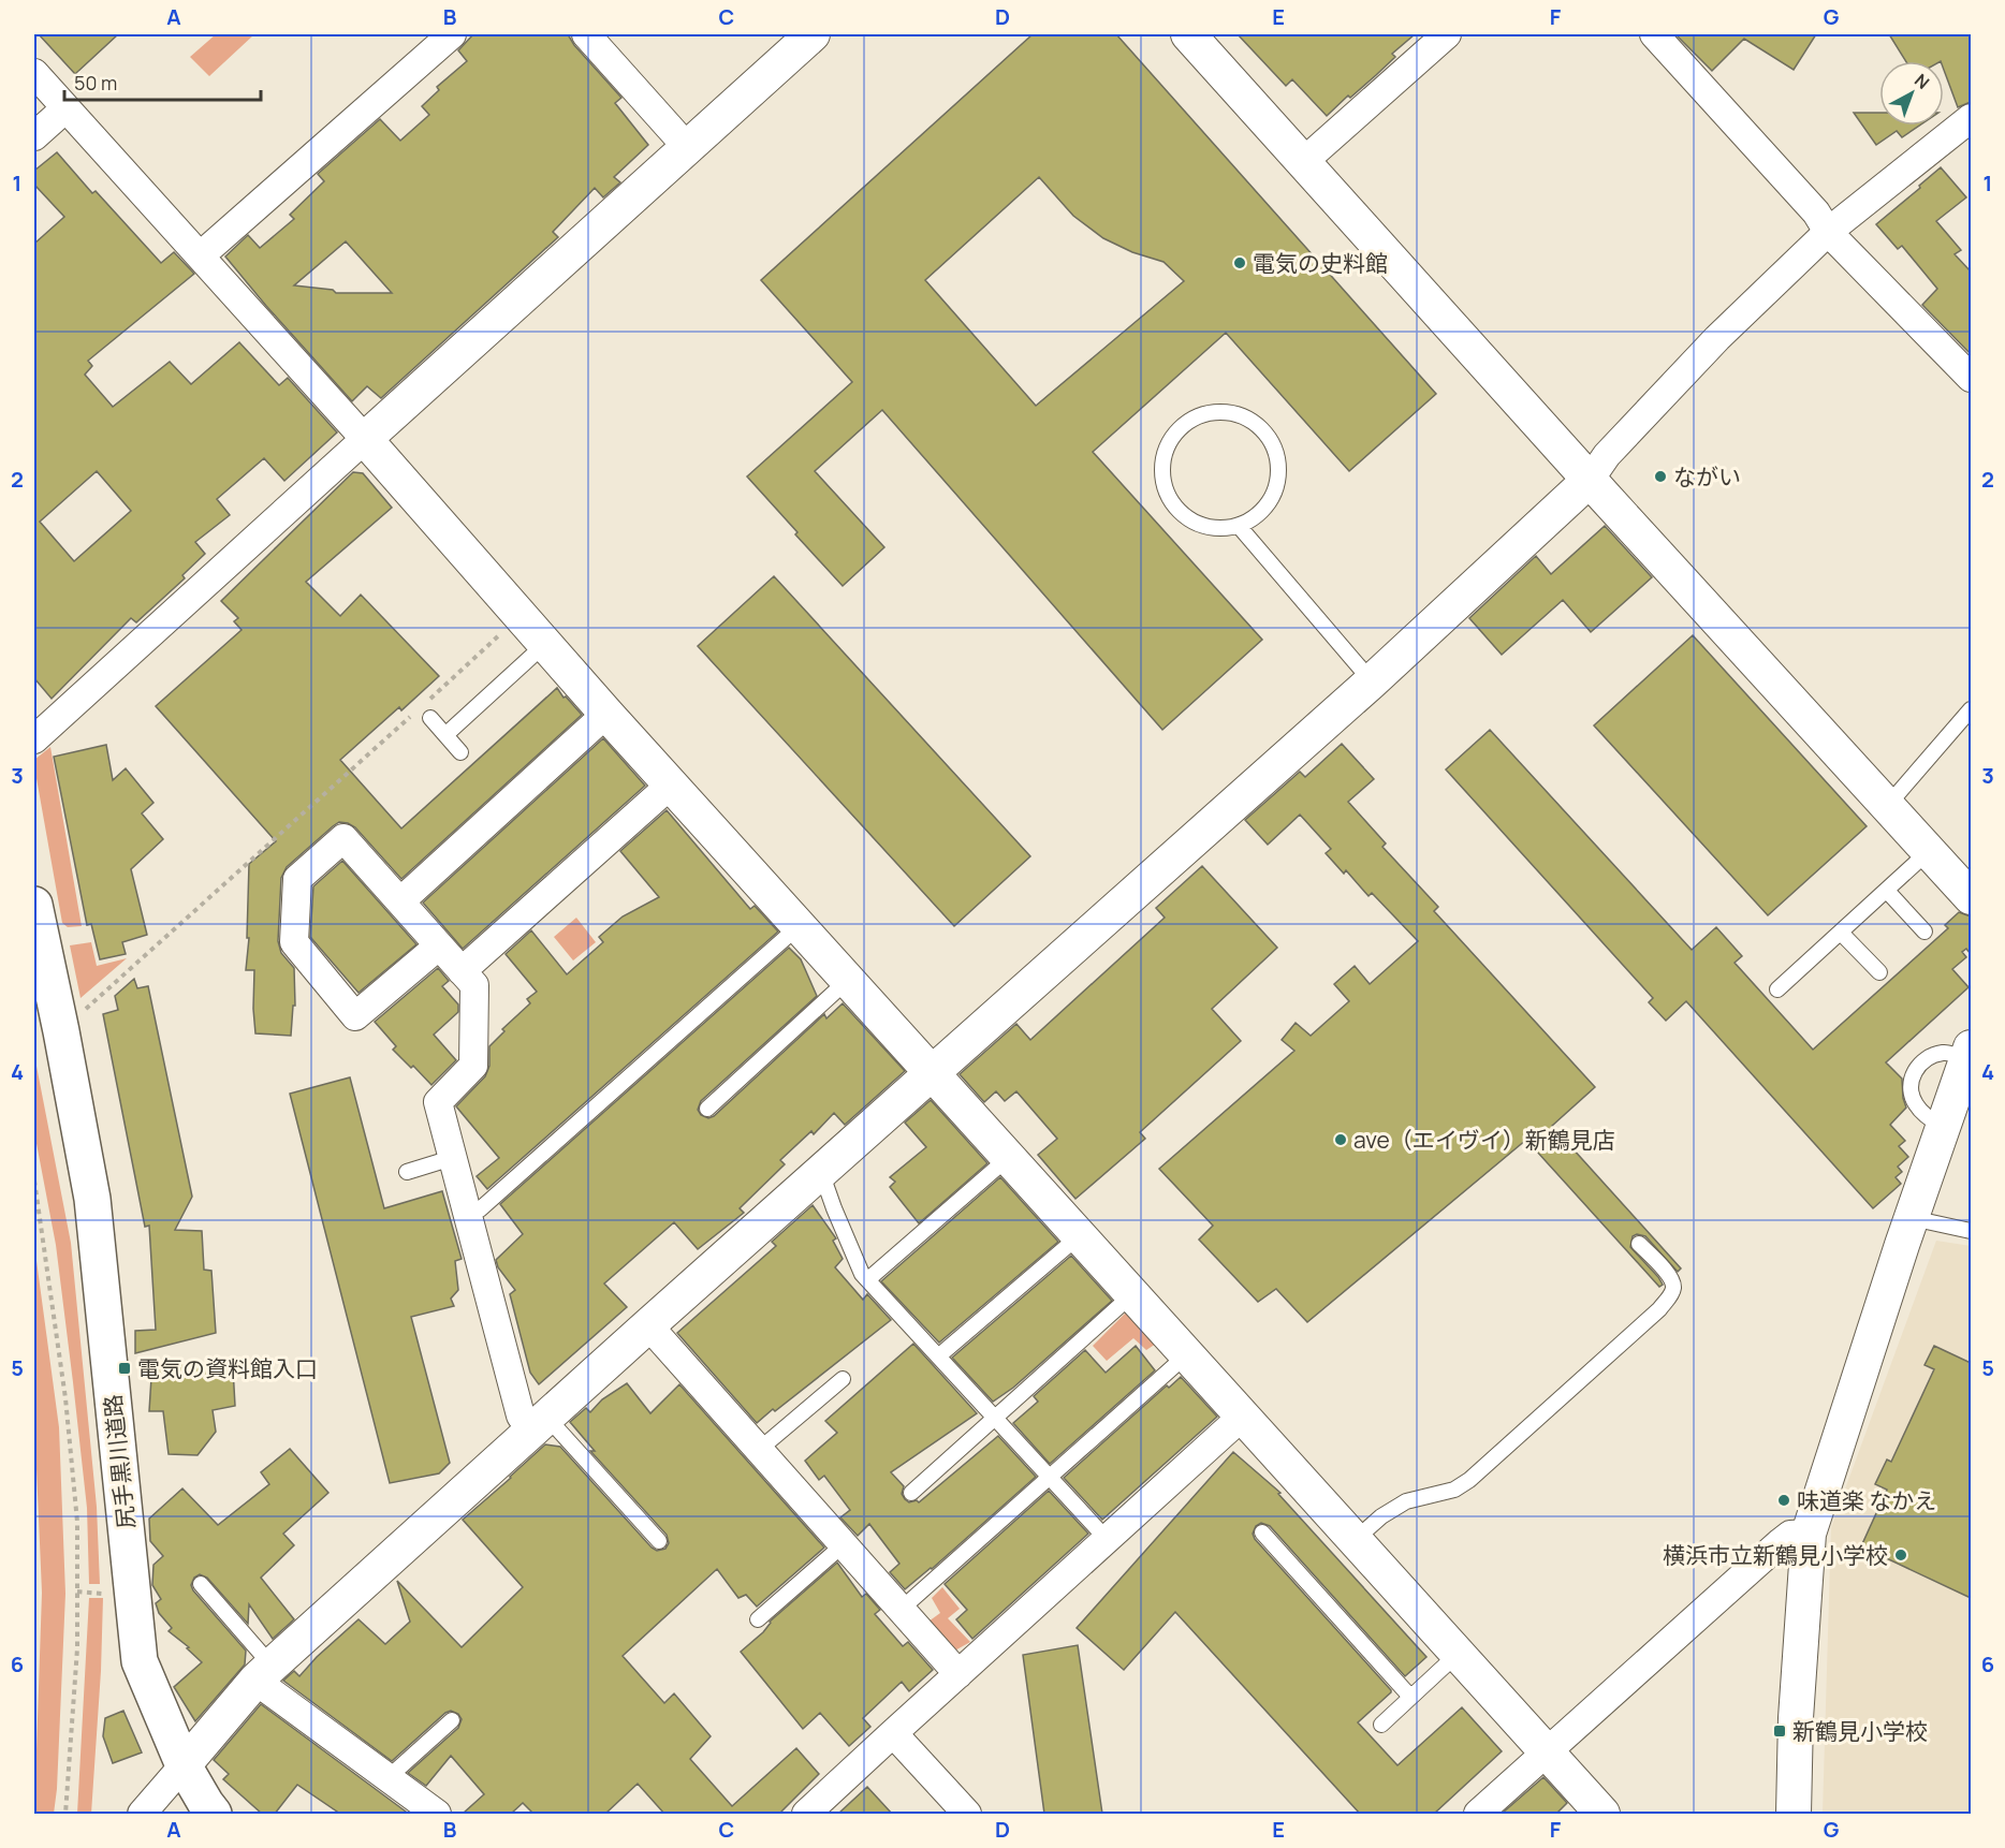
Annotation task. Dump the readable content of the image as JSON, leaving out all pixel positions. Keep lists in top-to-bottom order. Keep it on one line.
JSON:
{"streets":{"main road":["尻手黒川道路"]},"places":{"other":["電気の史料館","ながい","ave（エイヴイ）新鶴見店","味道楽 なかえ","横浜市立新鶴見小学校"],"transit":["電気の資料館入口","新鶴見小学校"]},"scale_bar":"50 m","north":"top right","grid":{"columns":["A","B","C","D","E","F","G"],"rows":["1","2","3","4","5","6"]}}
